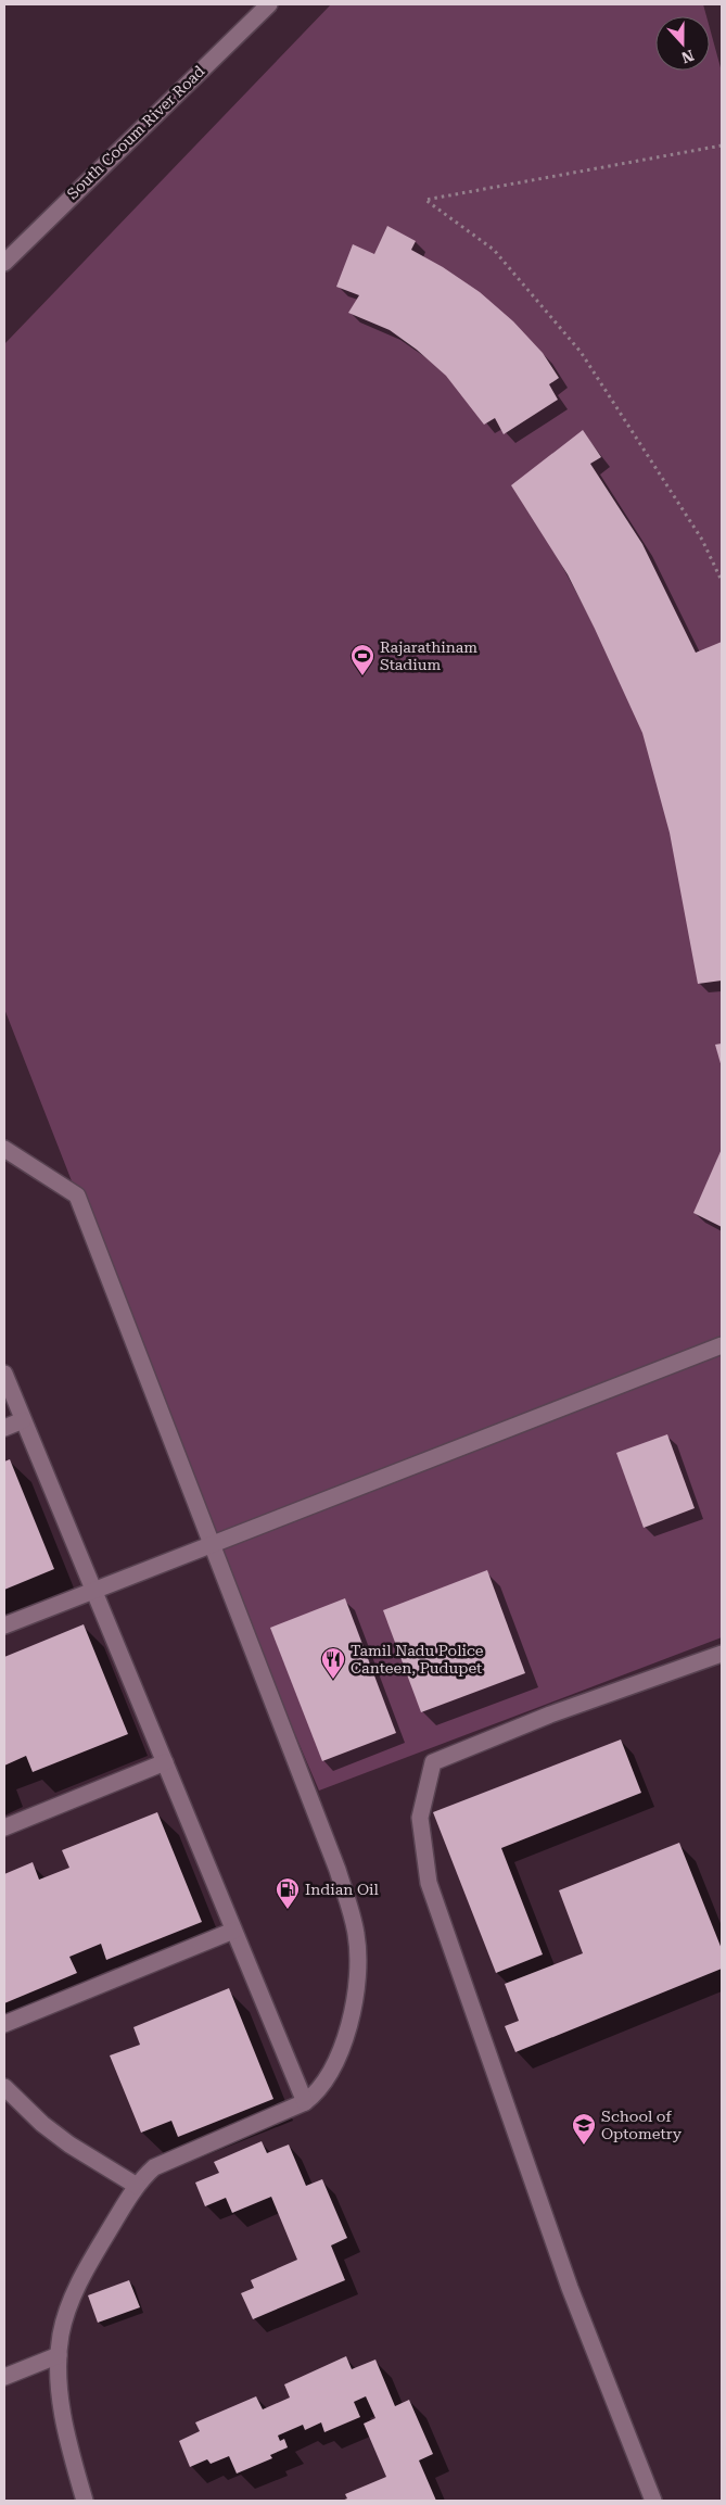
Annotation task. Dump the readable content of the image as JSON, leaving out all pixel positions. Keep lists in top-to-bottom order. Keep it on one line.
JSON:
{"streets":{"street":["South Cooum River Road"]},"places":{"sports":["Rajarathinam Stadium"],"restaurant":["Tamil Nadu Police Canteen, Pudupet"],"fuel station":["Indian Oil"],"school or university":["School of Optometry"]},"north":"bottom"}
